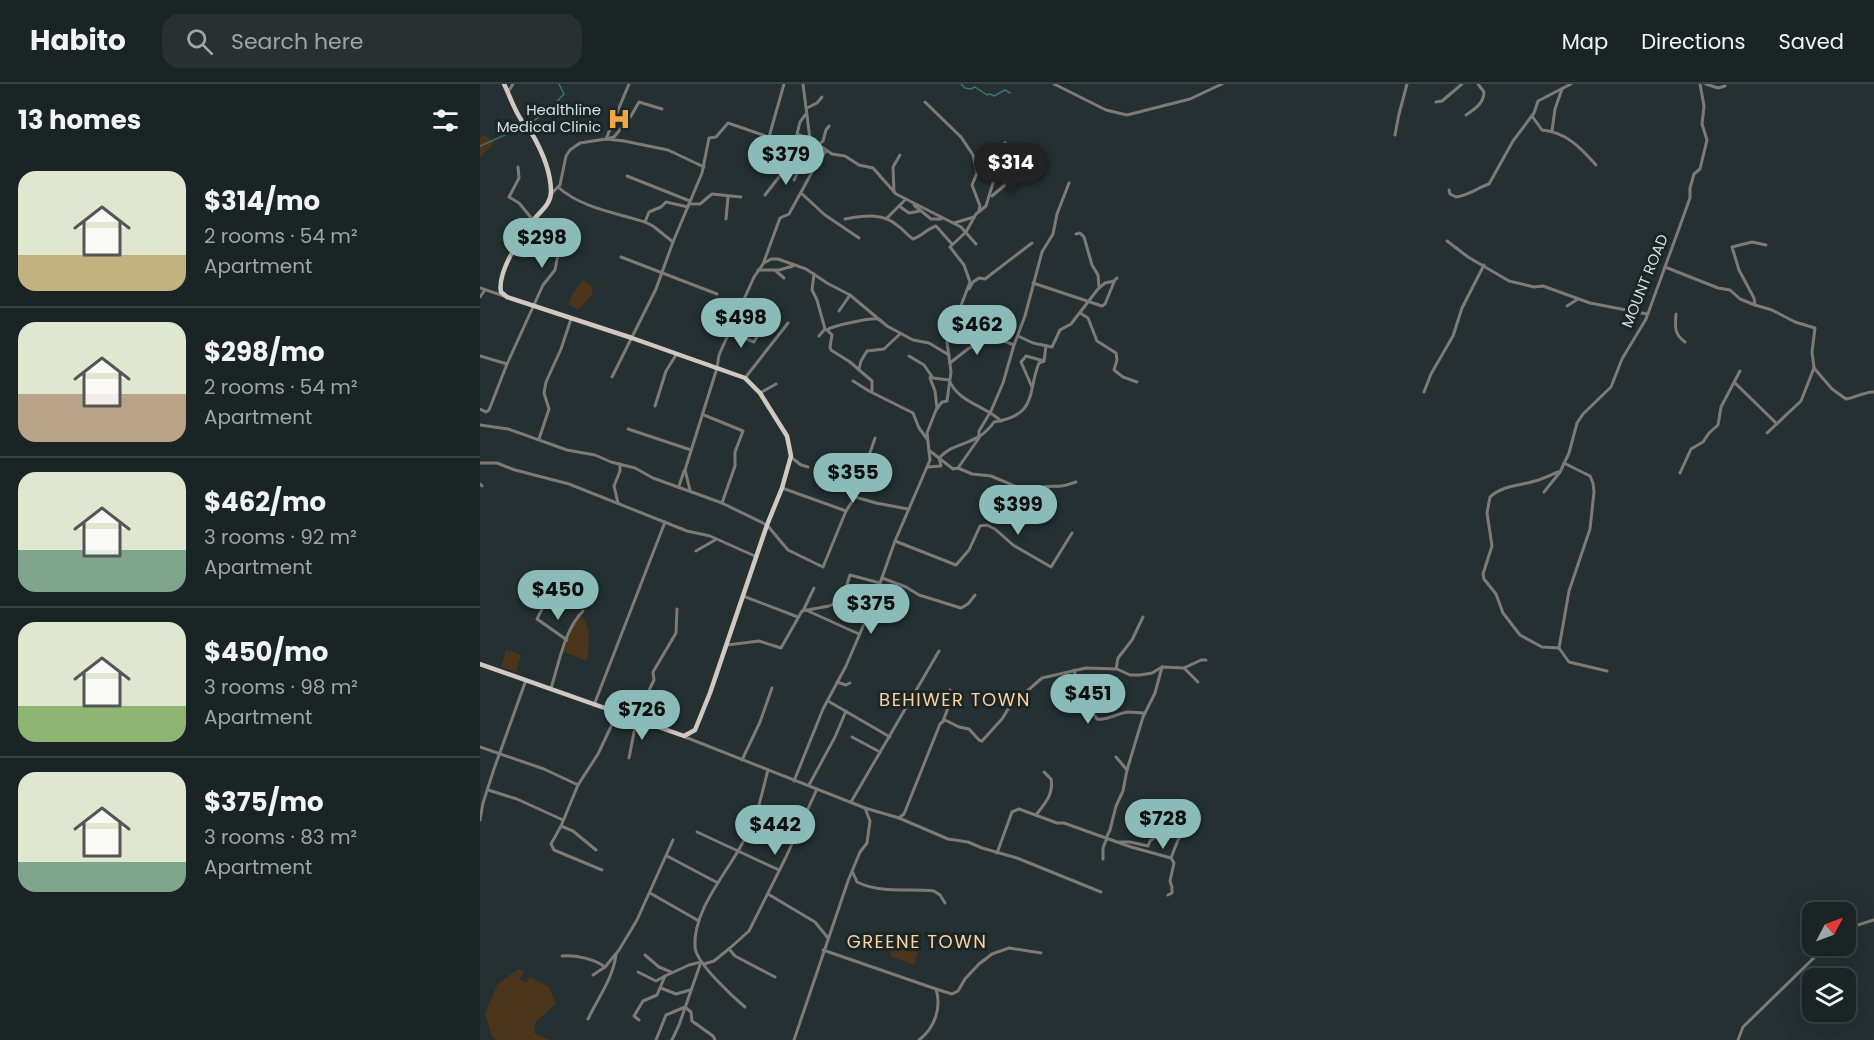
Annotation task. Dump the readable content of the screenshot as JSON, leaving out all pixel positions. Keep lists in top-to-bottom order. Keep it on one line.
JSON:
{"streets":{"street":["MOUNT ROAD"]},"districts":["BEHIWER TOWN","GREENE TOWN"],"places":{"hospital":["Healthline Medical Clinic"]},"north":"top right","page":{"header":"Habito","search":"Search here","nav":["Map","Directions","Saved"],"heading":"13 homes","price":["$379","$314","$298","$498","$462","$355","$399","$450","$375","$451","$726","$728","$442"],"list":[{"name":"$314/mo","note":"2 rooms · 54 m² · Apartment"},{"name":"$298/mo","note":"2 rooms · 54 m² · Apartment"},{"name":"$462/mo","note":"3 rooms · 92 m² · Apartment"},{"name":"$450/mo","note":"3 rooms · 98 m² · Apartment"},{"name":"$375/mo","note":"3 rooms · 83 m² · Apartment"}]}}
